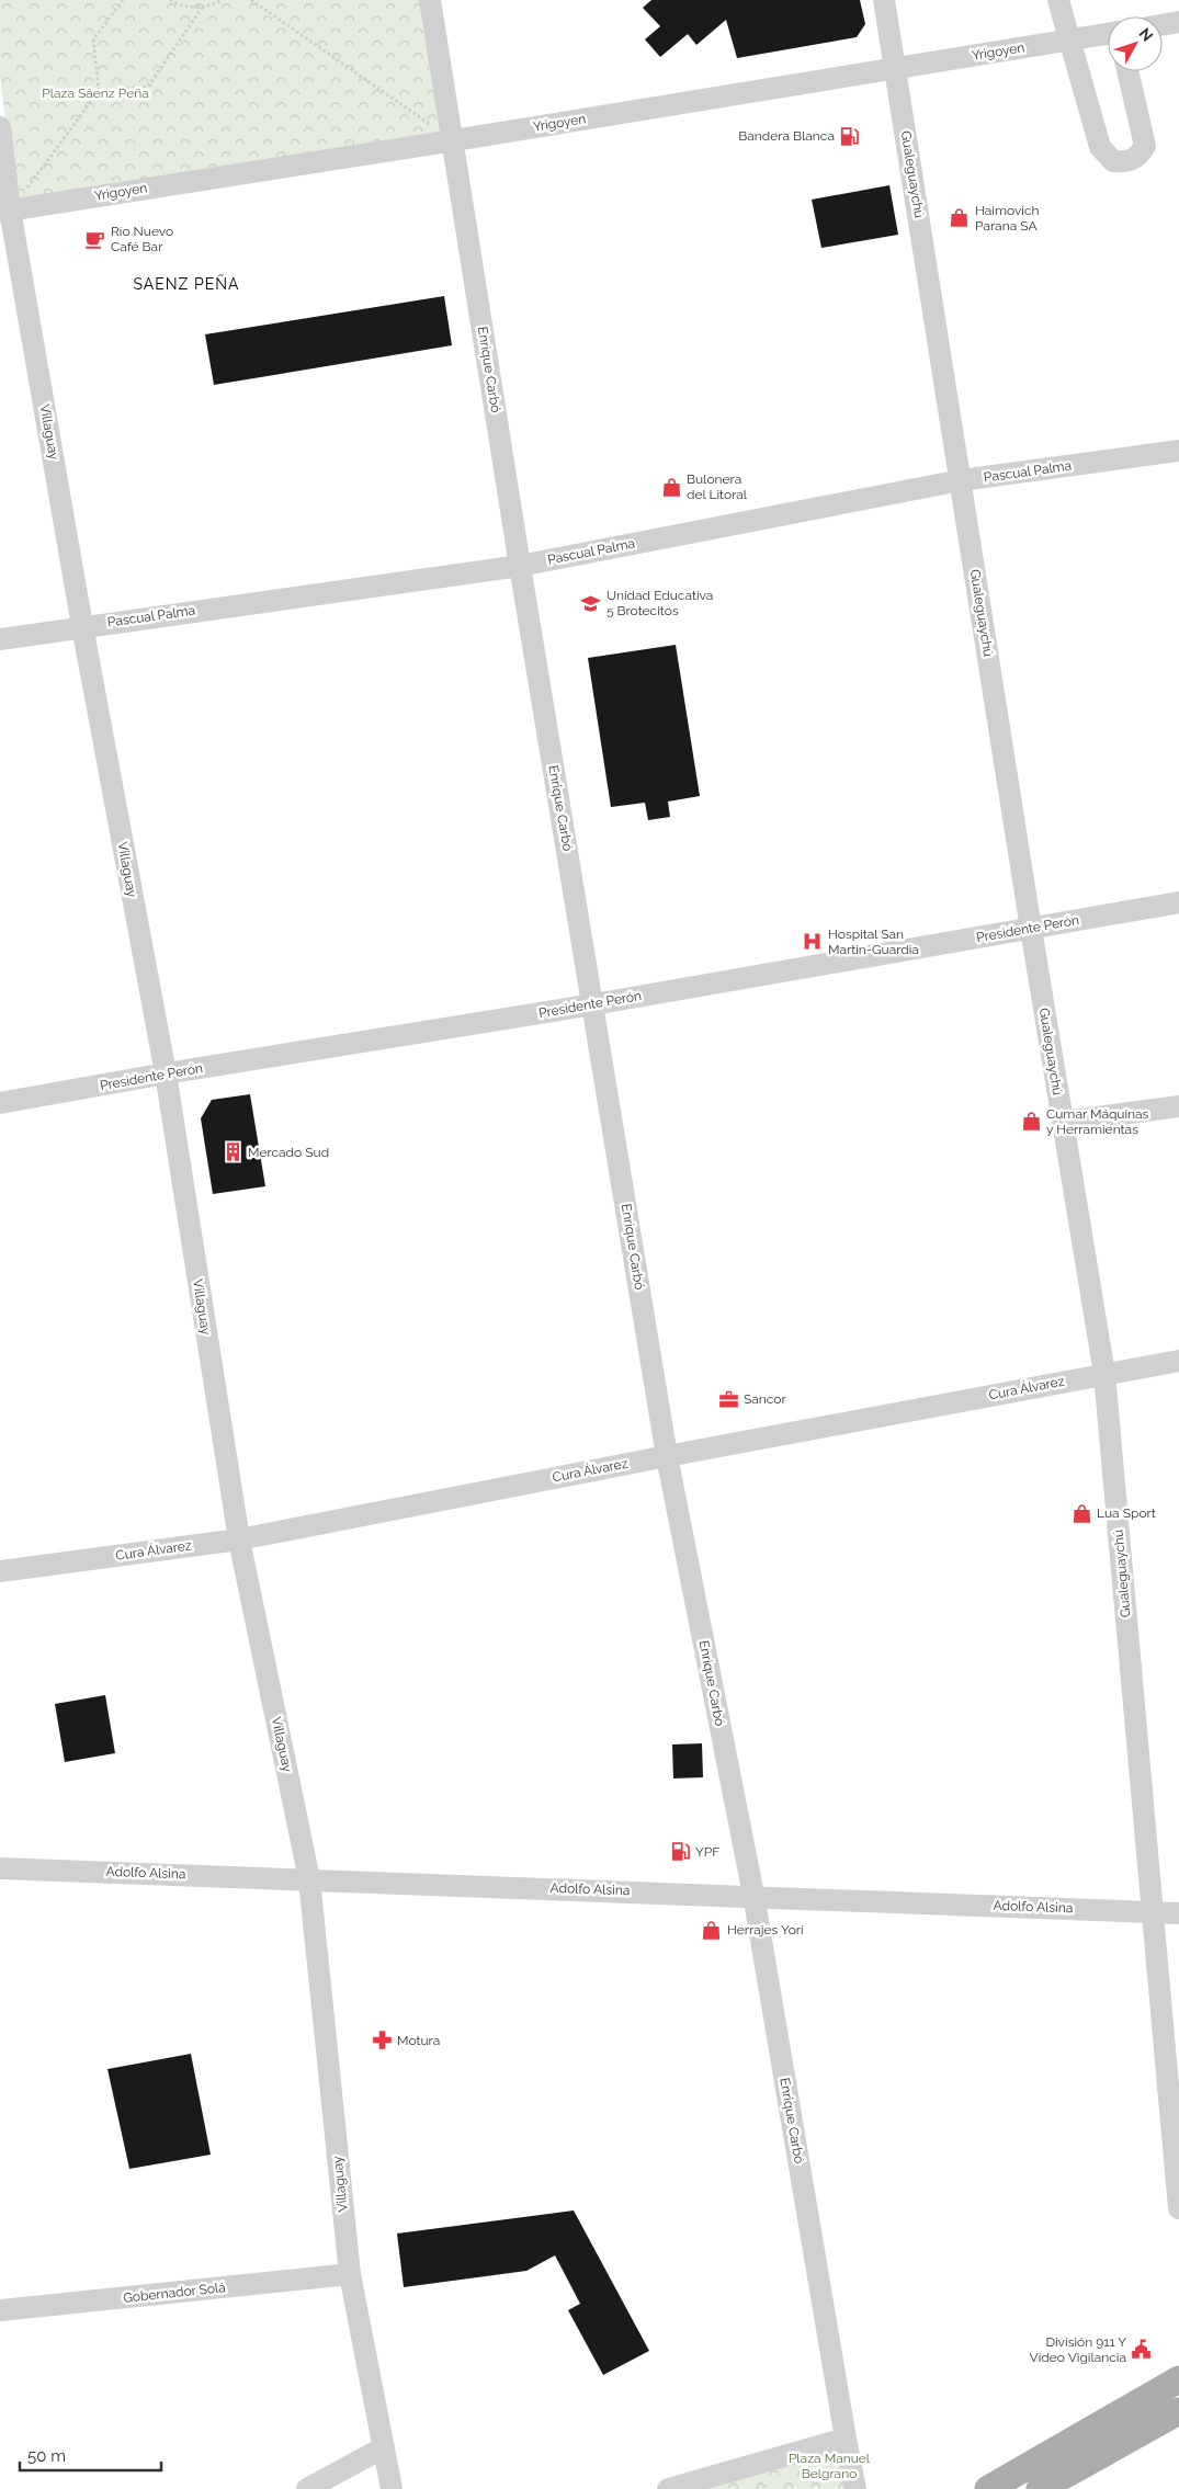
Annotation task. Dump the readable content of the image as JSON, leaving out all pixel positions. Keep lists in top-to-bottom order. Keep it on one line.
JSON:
{"streets":{"street":["Yrigoyen","Gualeguaychú","Enrique Carbó","Villaguay","Pascual Palma","Presidente Perón","Cura Álvarez","Adolfo Alsina","Gobernador Solá"]},"crossings":[["Yrigoyen","Gualeguaychú"],["Yrigoyen","Enrique Carbó"],["Yrigoyen","Villaguay"],["Gualeguaychú","Pascual Palma"],["Gualeguaychú","Presidente Perón"],["Gualeguaychú","Cura Álvarez"],["Gualeguaychú","Adolfo Alsina"],["Enrique Carbó","Pascual Palma"],["Enrique Carbó","Presidente Perón"],["Enrique Carbó","Cura Álvarez"],["Enrique Carbó","Adolfo Alsina"],["Villaguay","Pascual Palma"],["Villaguay","Presidente Perón"],["Villaguay","Cura Álvarez"],["Villaguay","Adolfo Alsina"],["Villaguay","Gobernador Solá"]],"districts":["SAENZ PEÑA"],"parks":["Plaza Sáenz Peña","Plaza Manuel Belgrano"],"places":{"fuel station":["Bandera Blanca","YPF"],"shop":["Haimovich Parana SA","Bulonera del Litoral","Cumar Máquinas y Herramientas","Lua Sport","Herrajes Yori"],"cafe":["Río Nuevo Café Bar"],"school or university":["Unidad Educativa 5 Brotecitos"],"hospital":["Hospital San Martin-Guardia"],"building":["Mercado Sud"],"office":["Sancor"],"pharmacy":["Motura"],"public building":["División 911 Y Video Vigilancia"]},"scale_bar":"50 m","north":"top right"}
